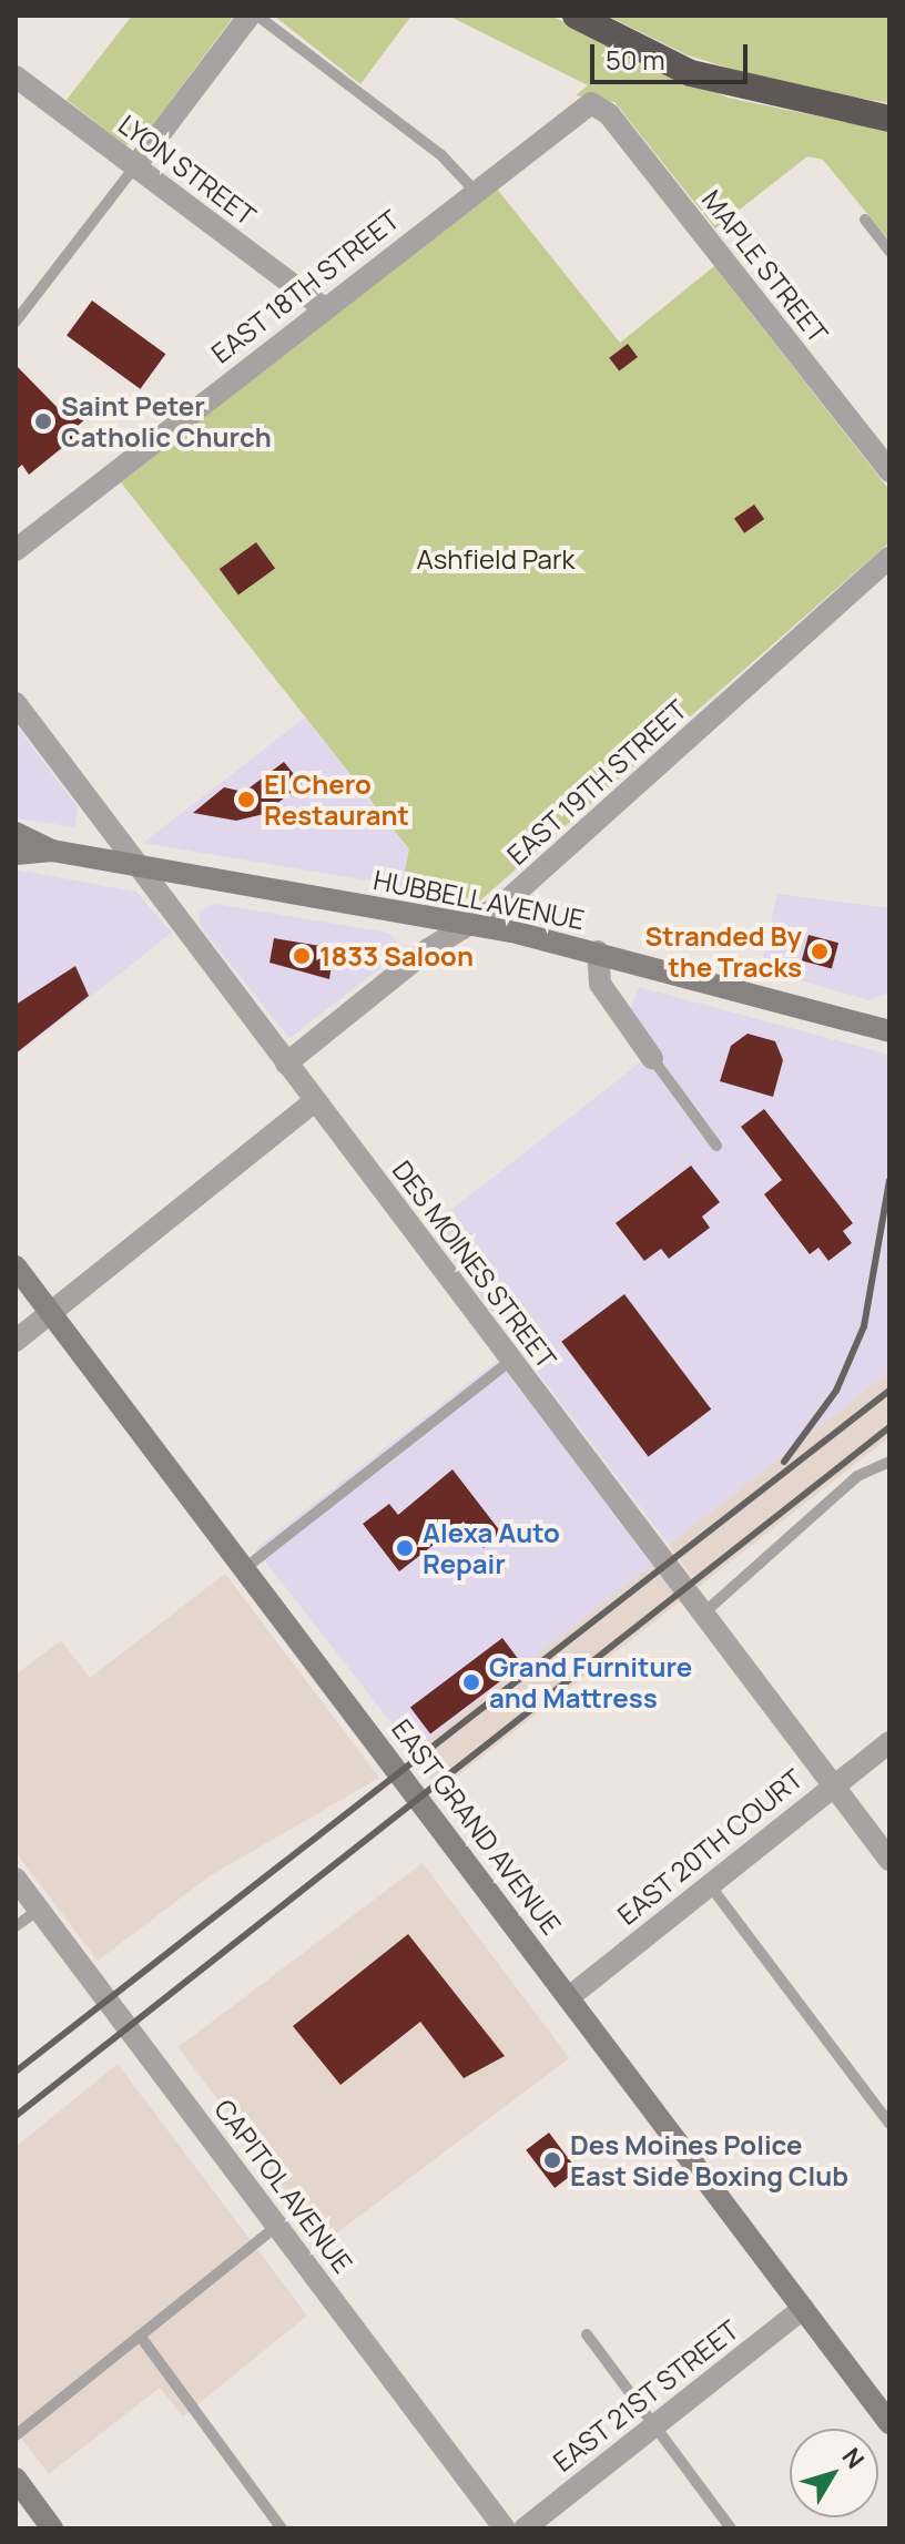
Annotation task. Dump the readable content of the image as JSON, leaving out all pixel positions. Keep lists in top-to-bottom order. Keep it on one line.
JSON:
{"streets":{"street":["LYON STREET","MAPLE STREET","EAST 18TH STREET","EAST 19TH STREET","HUBBELL AVENUE","DES MOINES STREET","EAST GRAND AVENUE","EAST 20TH COURT","CAPITOL AVENUE","EAST 21ST STREET"]},"crossings":[["LYON STREET","EAST 18TH STREET"],["MAPLE STREET","EAST 18TH STREET"],["EAST 19TH STREET","HUBBELL AVENUE"],["EAST 19TH STREET","DES MOINES STREET"],["HUBBELL AVENUE","DES MOINES STREET"],["DES MOINES STREET","EAST 20TH COURT"],["EAST GRAND AVENUE","EAST 20TH COURT"],["EAST GRAND AVENUE","EAST 21ST STREET"]],"parks":["Ashfield Park"],"places":["Saint Peter Catholic Church","El Chero Restaurant","Stranded By the Tracks","1833 Saloon","Alexa Auto Repair","Grand Furniture and Mattress","Des Moines Police East Side Boxing Club"],"scale_bar":"50 m","north":"top right"}
